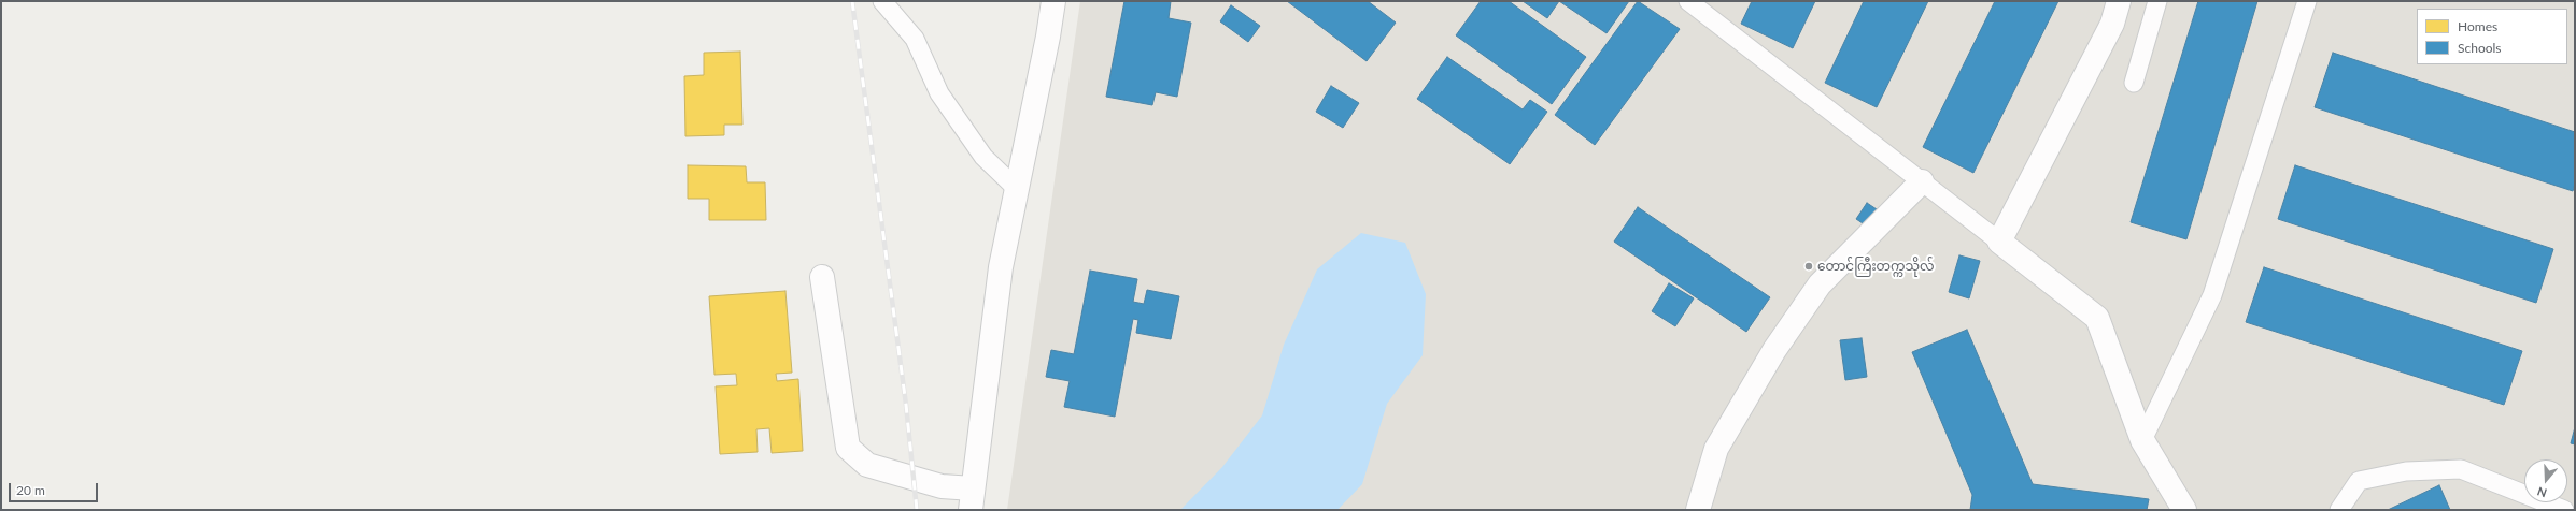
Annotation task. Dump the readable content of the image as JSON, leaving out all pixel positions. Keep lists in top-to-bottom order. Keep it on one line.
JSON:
{"places":["တောင်ကြီးတက္ကသိုလ်"],"legend":["Homes","Schools"],"scale_bar":"20 m","north":"bottom"}
